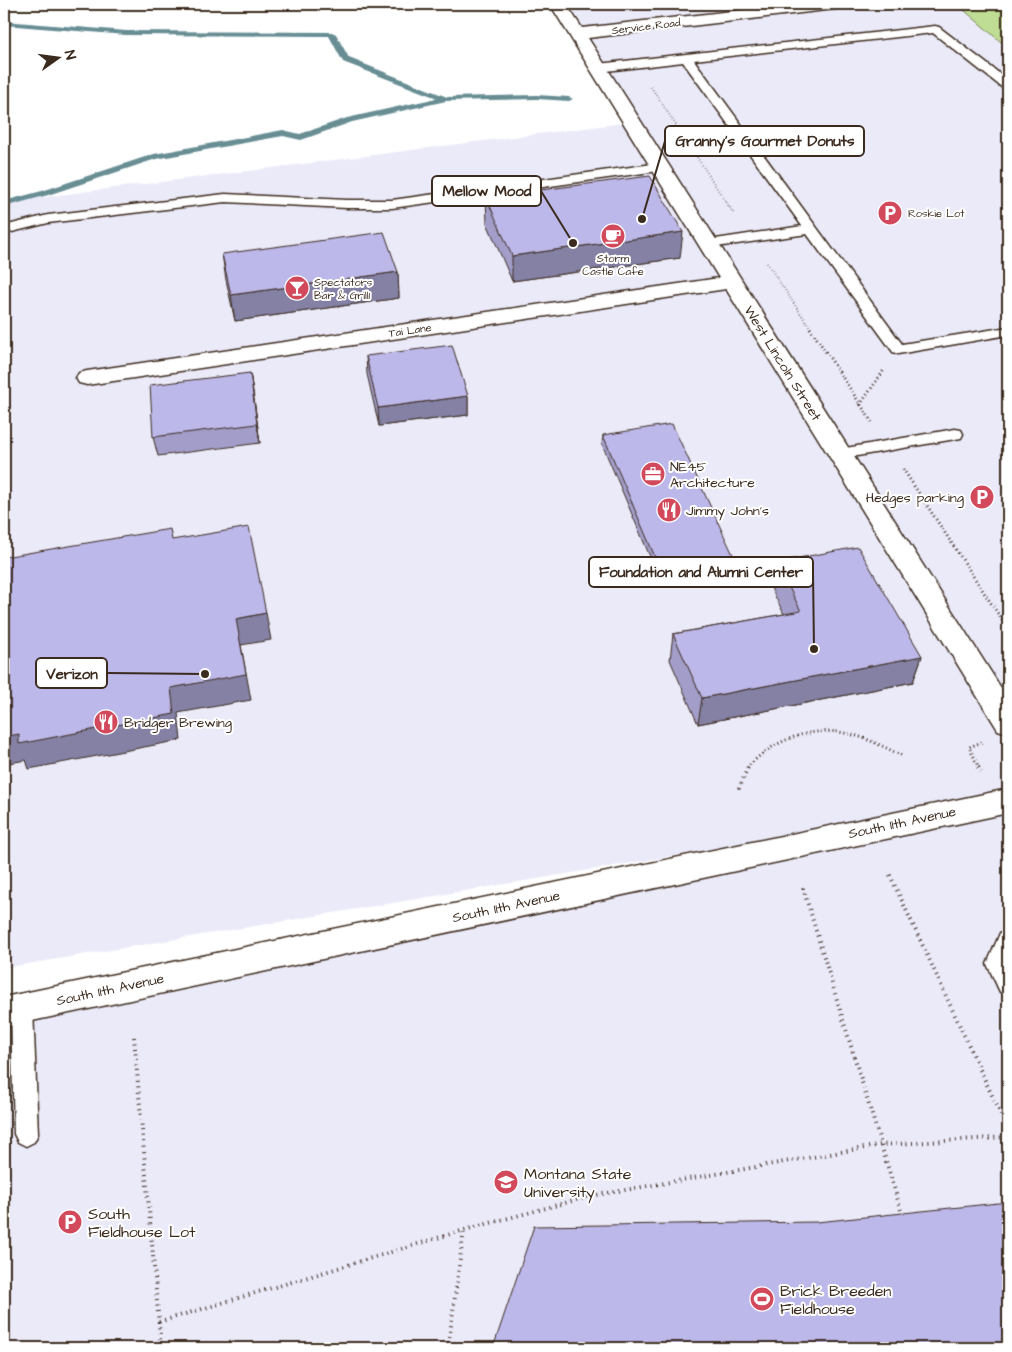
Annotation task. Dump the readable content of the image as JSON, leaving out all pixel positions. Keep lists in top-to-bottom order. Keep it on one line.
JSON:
{"streets":{"street":["Service Road","Tai Lane","West Lincoln Street","South 11th Avenue"]},"crossings":[["Service Road","West Lincoln Street"],["Tai Lane","West Lincoln Street"]],"places":{"parking":["Roskie Lot","Hedges parking","South Fieldhouse Lot"],"other":["Granny's Gourmet Donuts","Mellow Mood","Foundation and Alumni Center","Verizon"],"cafe":["Storm Castle Cafe"],"bar":["Spectators Bar & Grill1"],"office":["NE45 Architecture"],"restaurant":["Jimmy John's","Bridger Brewing"],"school or university":["Montana State University"],"sports":["Brick Breeden Fieldhouse"]},"north":"right"}
